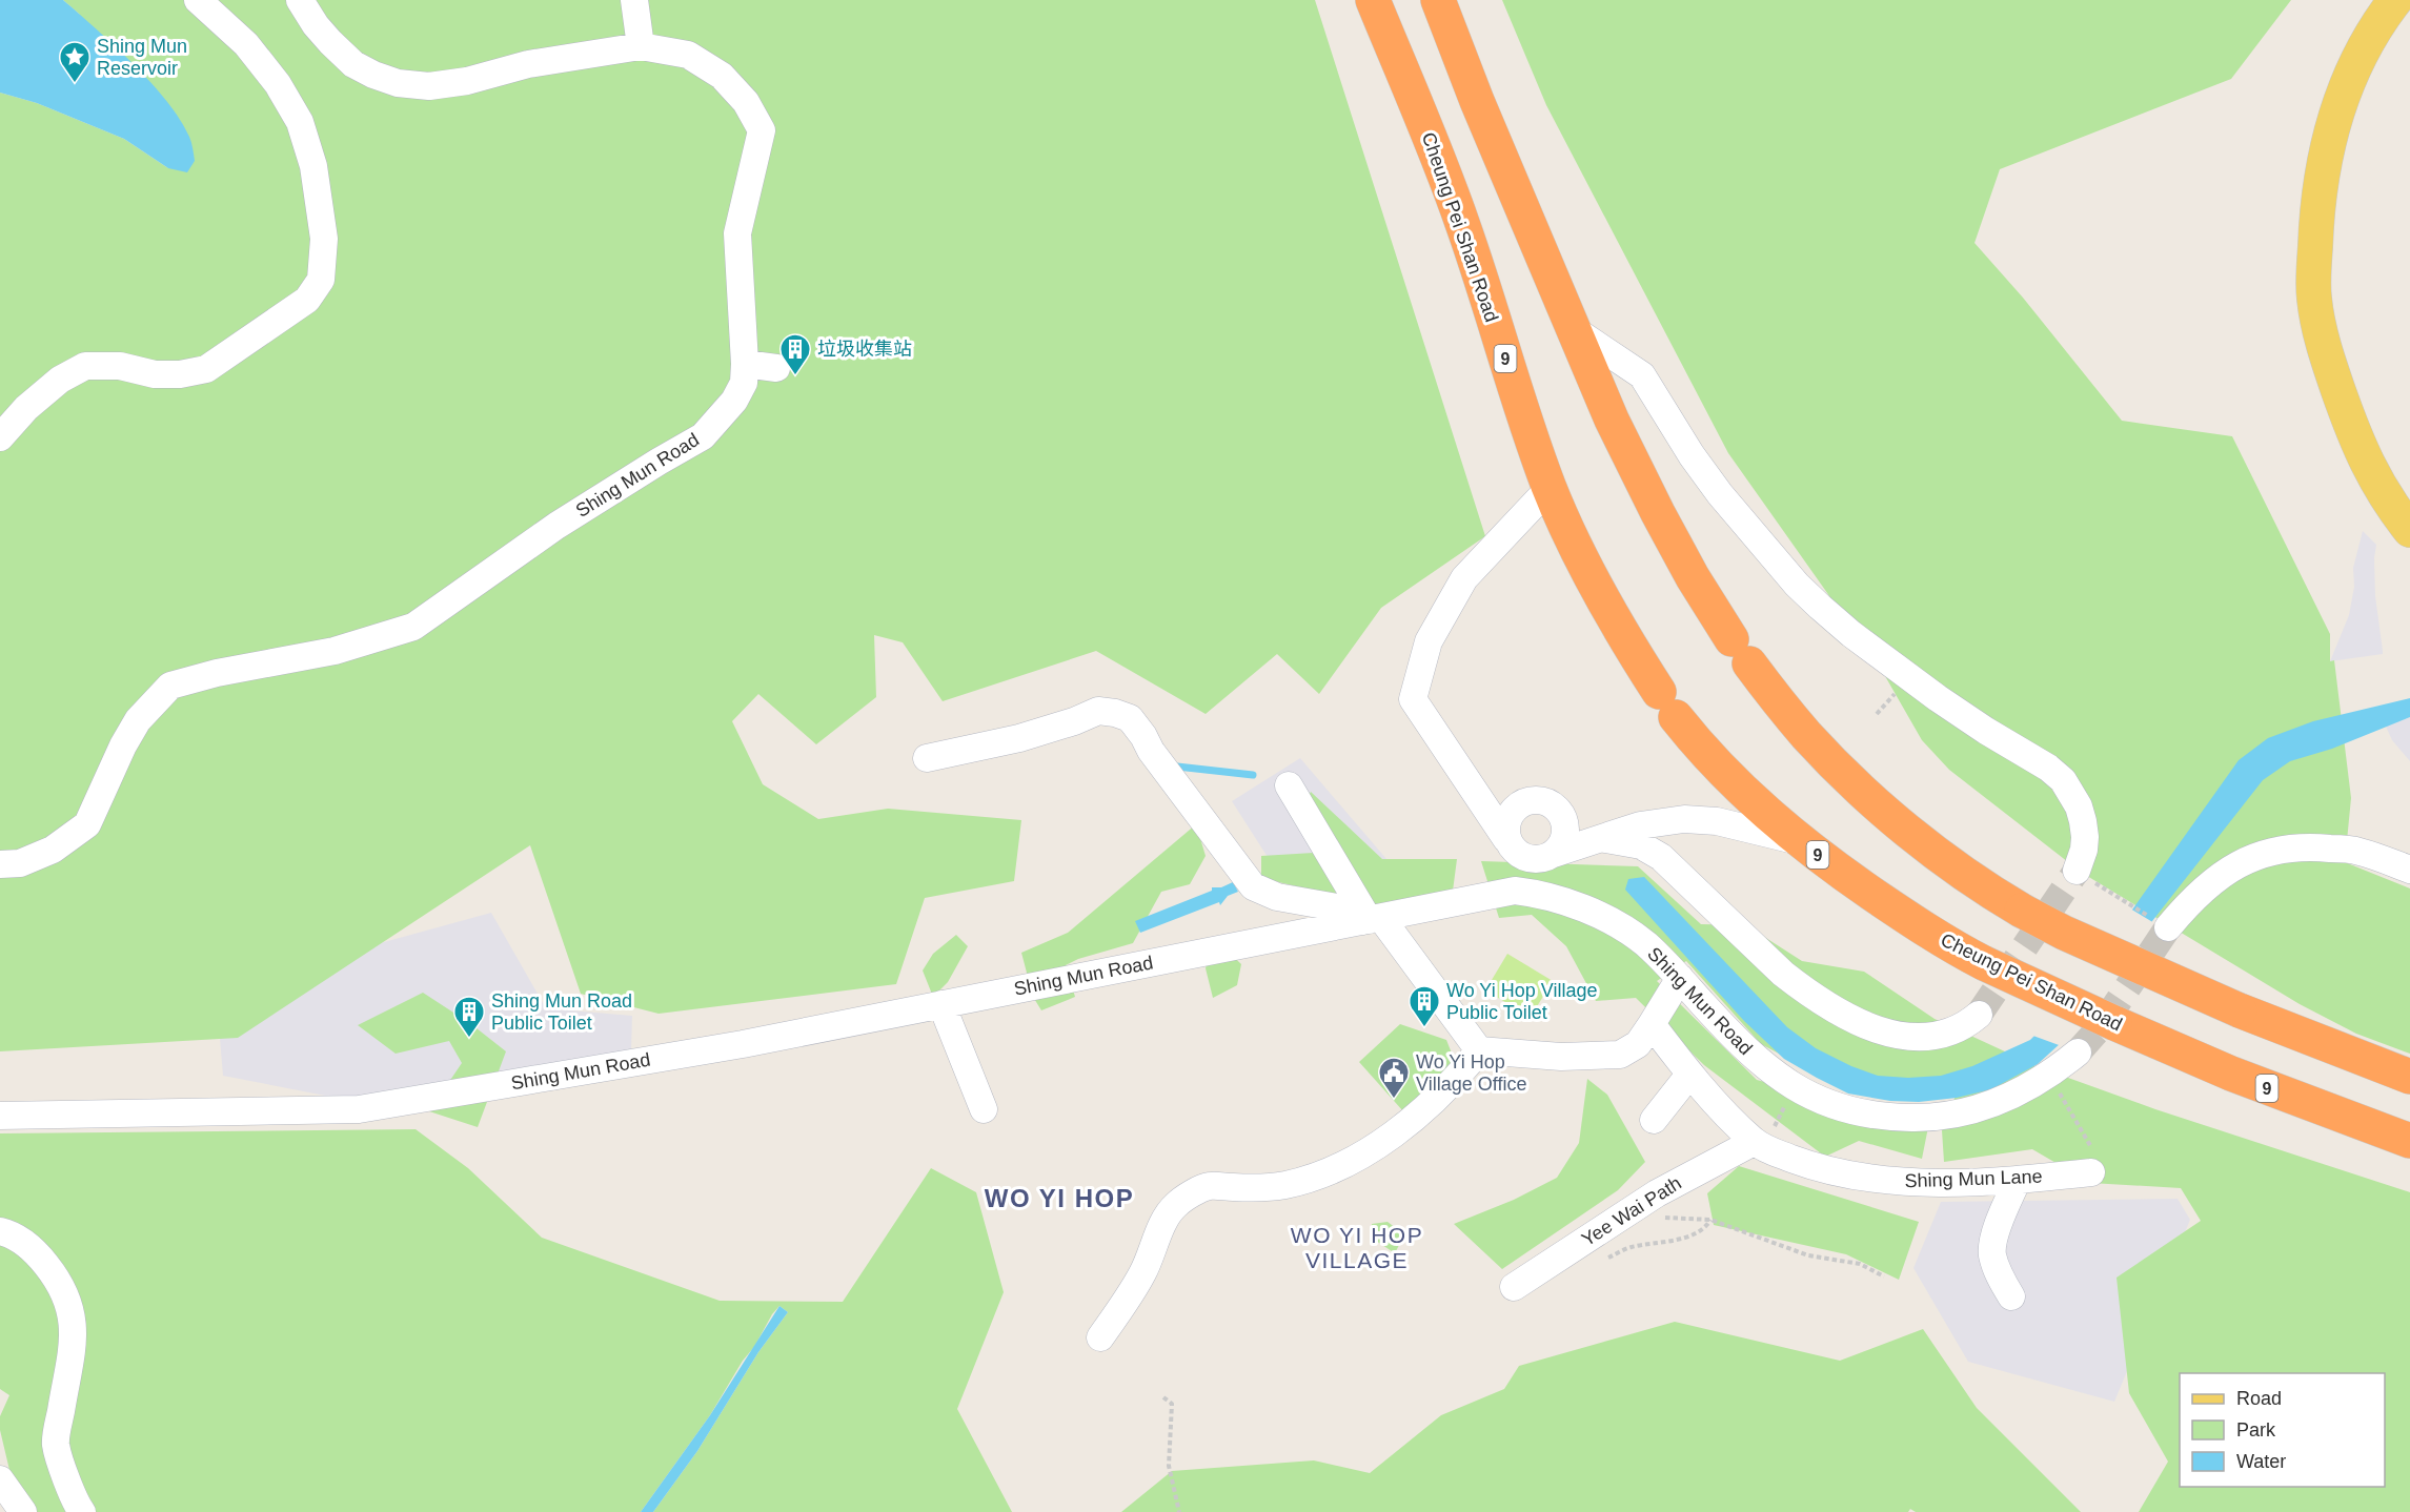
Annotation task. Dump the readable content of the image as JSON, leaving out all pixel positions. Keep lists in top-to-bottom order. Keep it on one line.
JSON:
{"streets":{"highway":["Cheung Pei Shan Road","9"],"street":["Shing Mun Road","Shing Mun Lane","Yee Wai Path"]},"crossings":[["Shing Mun Lane","Yee Wai Path"]],"districts":["WO YI HOP","WO YI HOP VILLAGE"],"places":{"place":["Shing Mun Reservoir"],"building":["垃圾收集站","Wo Yi Hop Village Public Toilet","Shing Mun Road Public Toilet"],"public building":["Wo Yi Hop Village Office"]},"legend":["Road","Park","Water"]}
